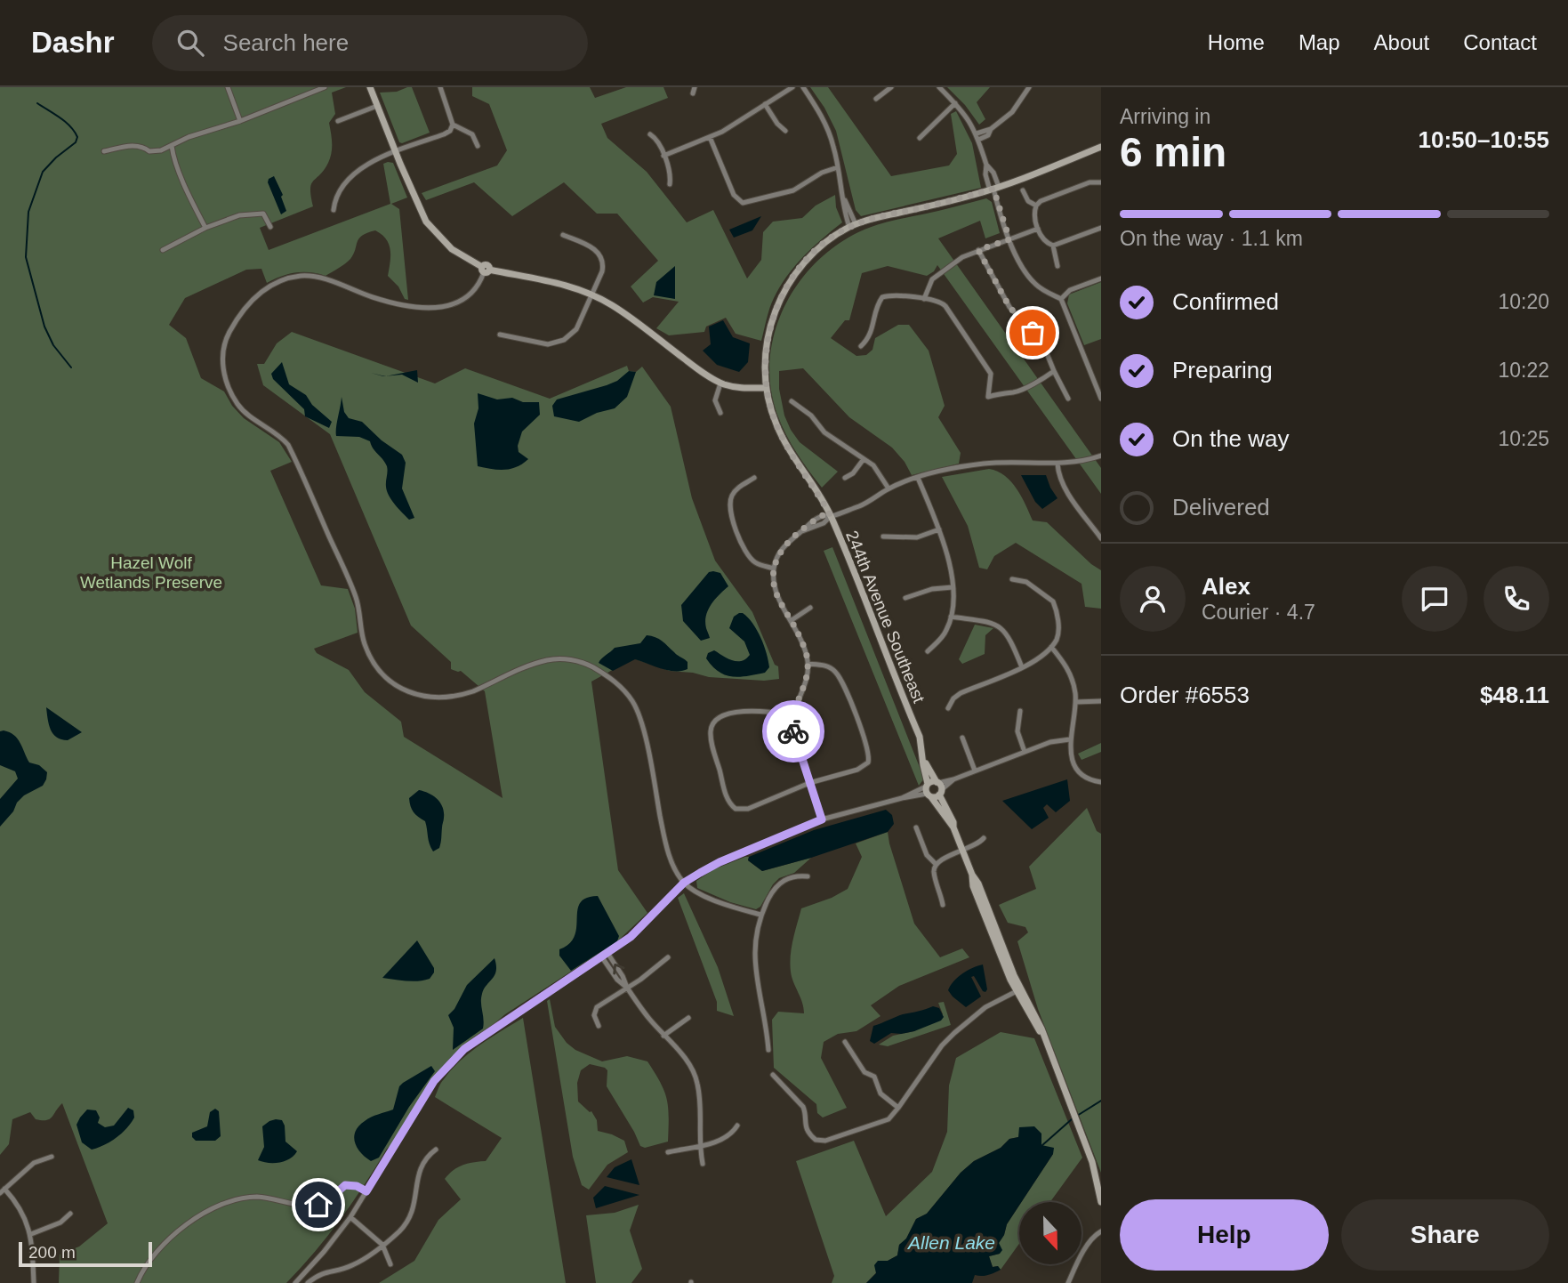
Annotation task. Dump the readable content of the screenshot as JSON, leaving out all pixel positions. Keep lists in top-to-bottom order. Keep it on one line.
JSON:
{"streets":{"street":["244th Avenue Southeast"]},"water":["Allen Lake"],"parks":["Hazel Wolf Wetlands Preserve"],"scale_bar":"200 m","north":"bottom","page":{"header":"Dashr","search":"Search here","nav":["Home","Map","About","Contact"],"heading":["6 min","Arriving in","10:50–10:55"],"panel":["Alex","Courier · 4.7","Order #6553","$48.11"],"bar":"On the way · 1.1 km","list":[["Confirmed","10:20"],["Preparing","10:22"],["On the way","10:25"],"Delivered"],"buttons":["Help","Share"],"scale":"200 m"}}
